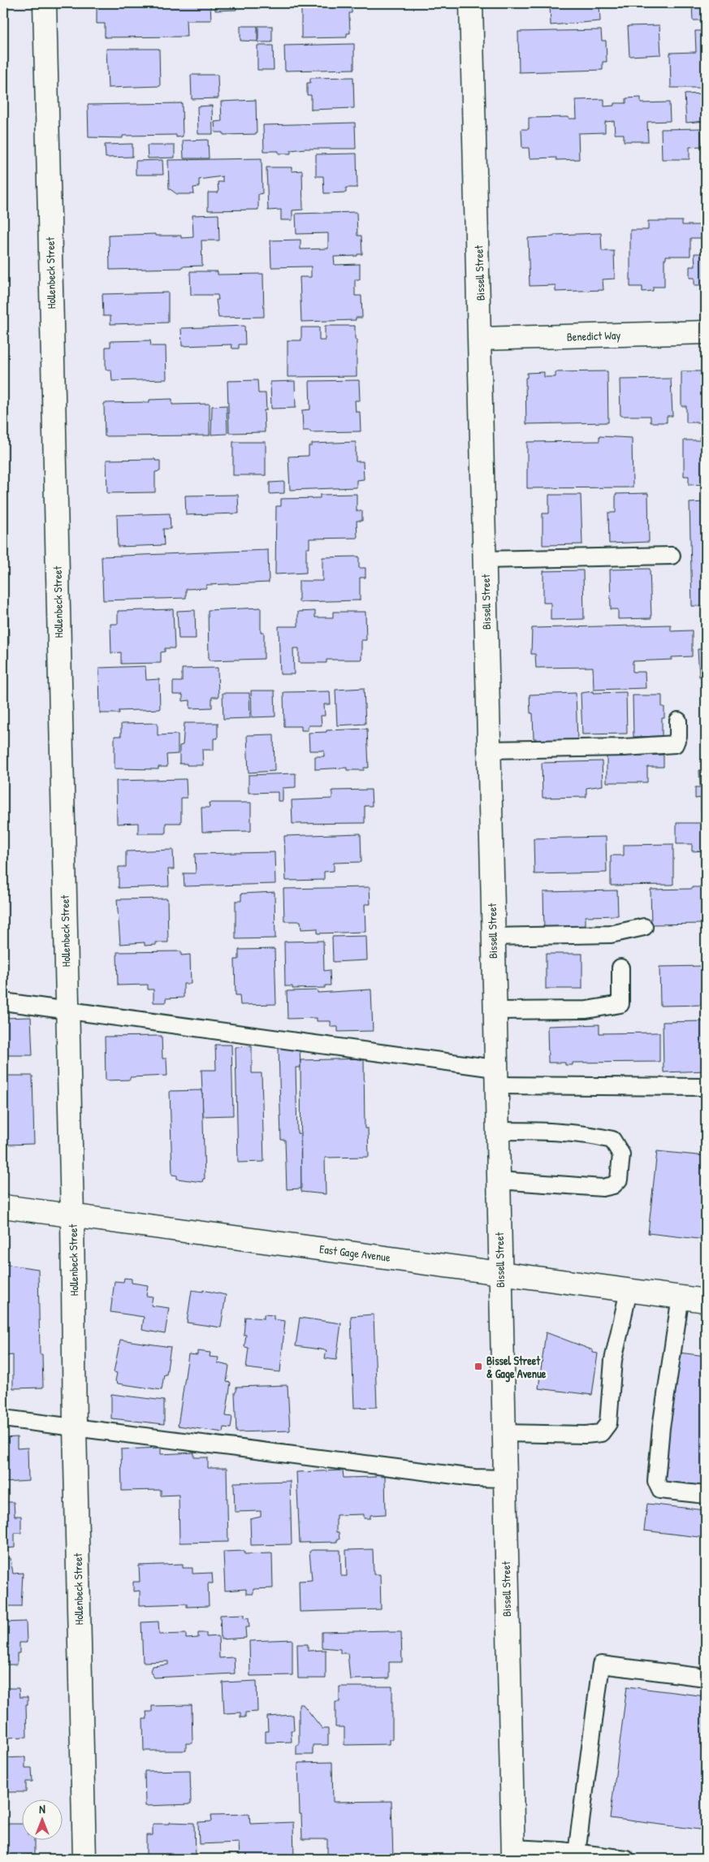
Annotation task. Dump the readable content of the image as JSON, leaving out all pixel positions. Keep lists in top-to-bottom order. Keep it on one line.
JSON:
{"streets":{"street":["Hollenbeck Street","Bissell Street","Benedict Way","East Gage Avenue"]},"crossings":[["Hollenbeck Street","East Gage Avenue"],["Bissell Street","Benedict Way"],["Bissell Street","East Gage Avenue"]],"places":{"transit":["Bissel Street & Gage Avenue"]},"north":"top"}
